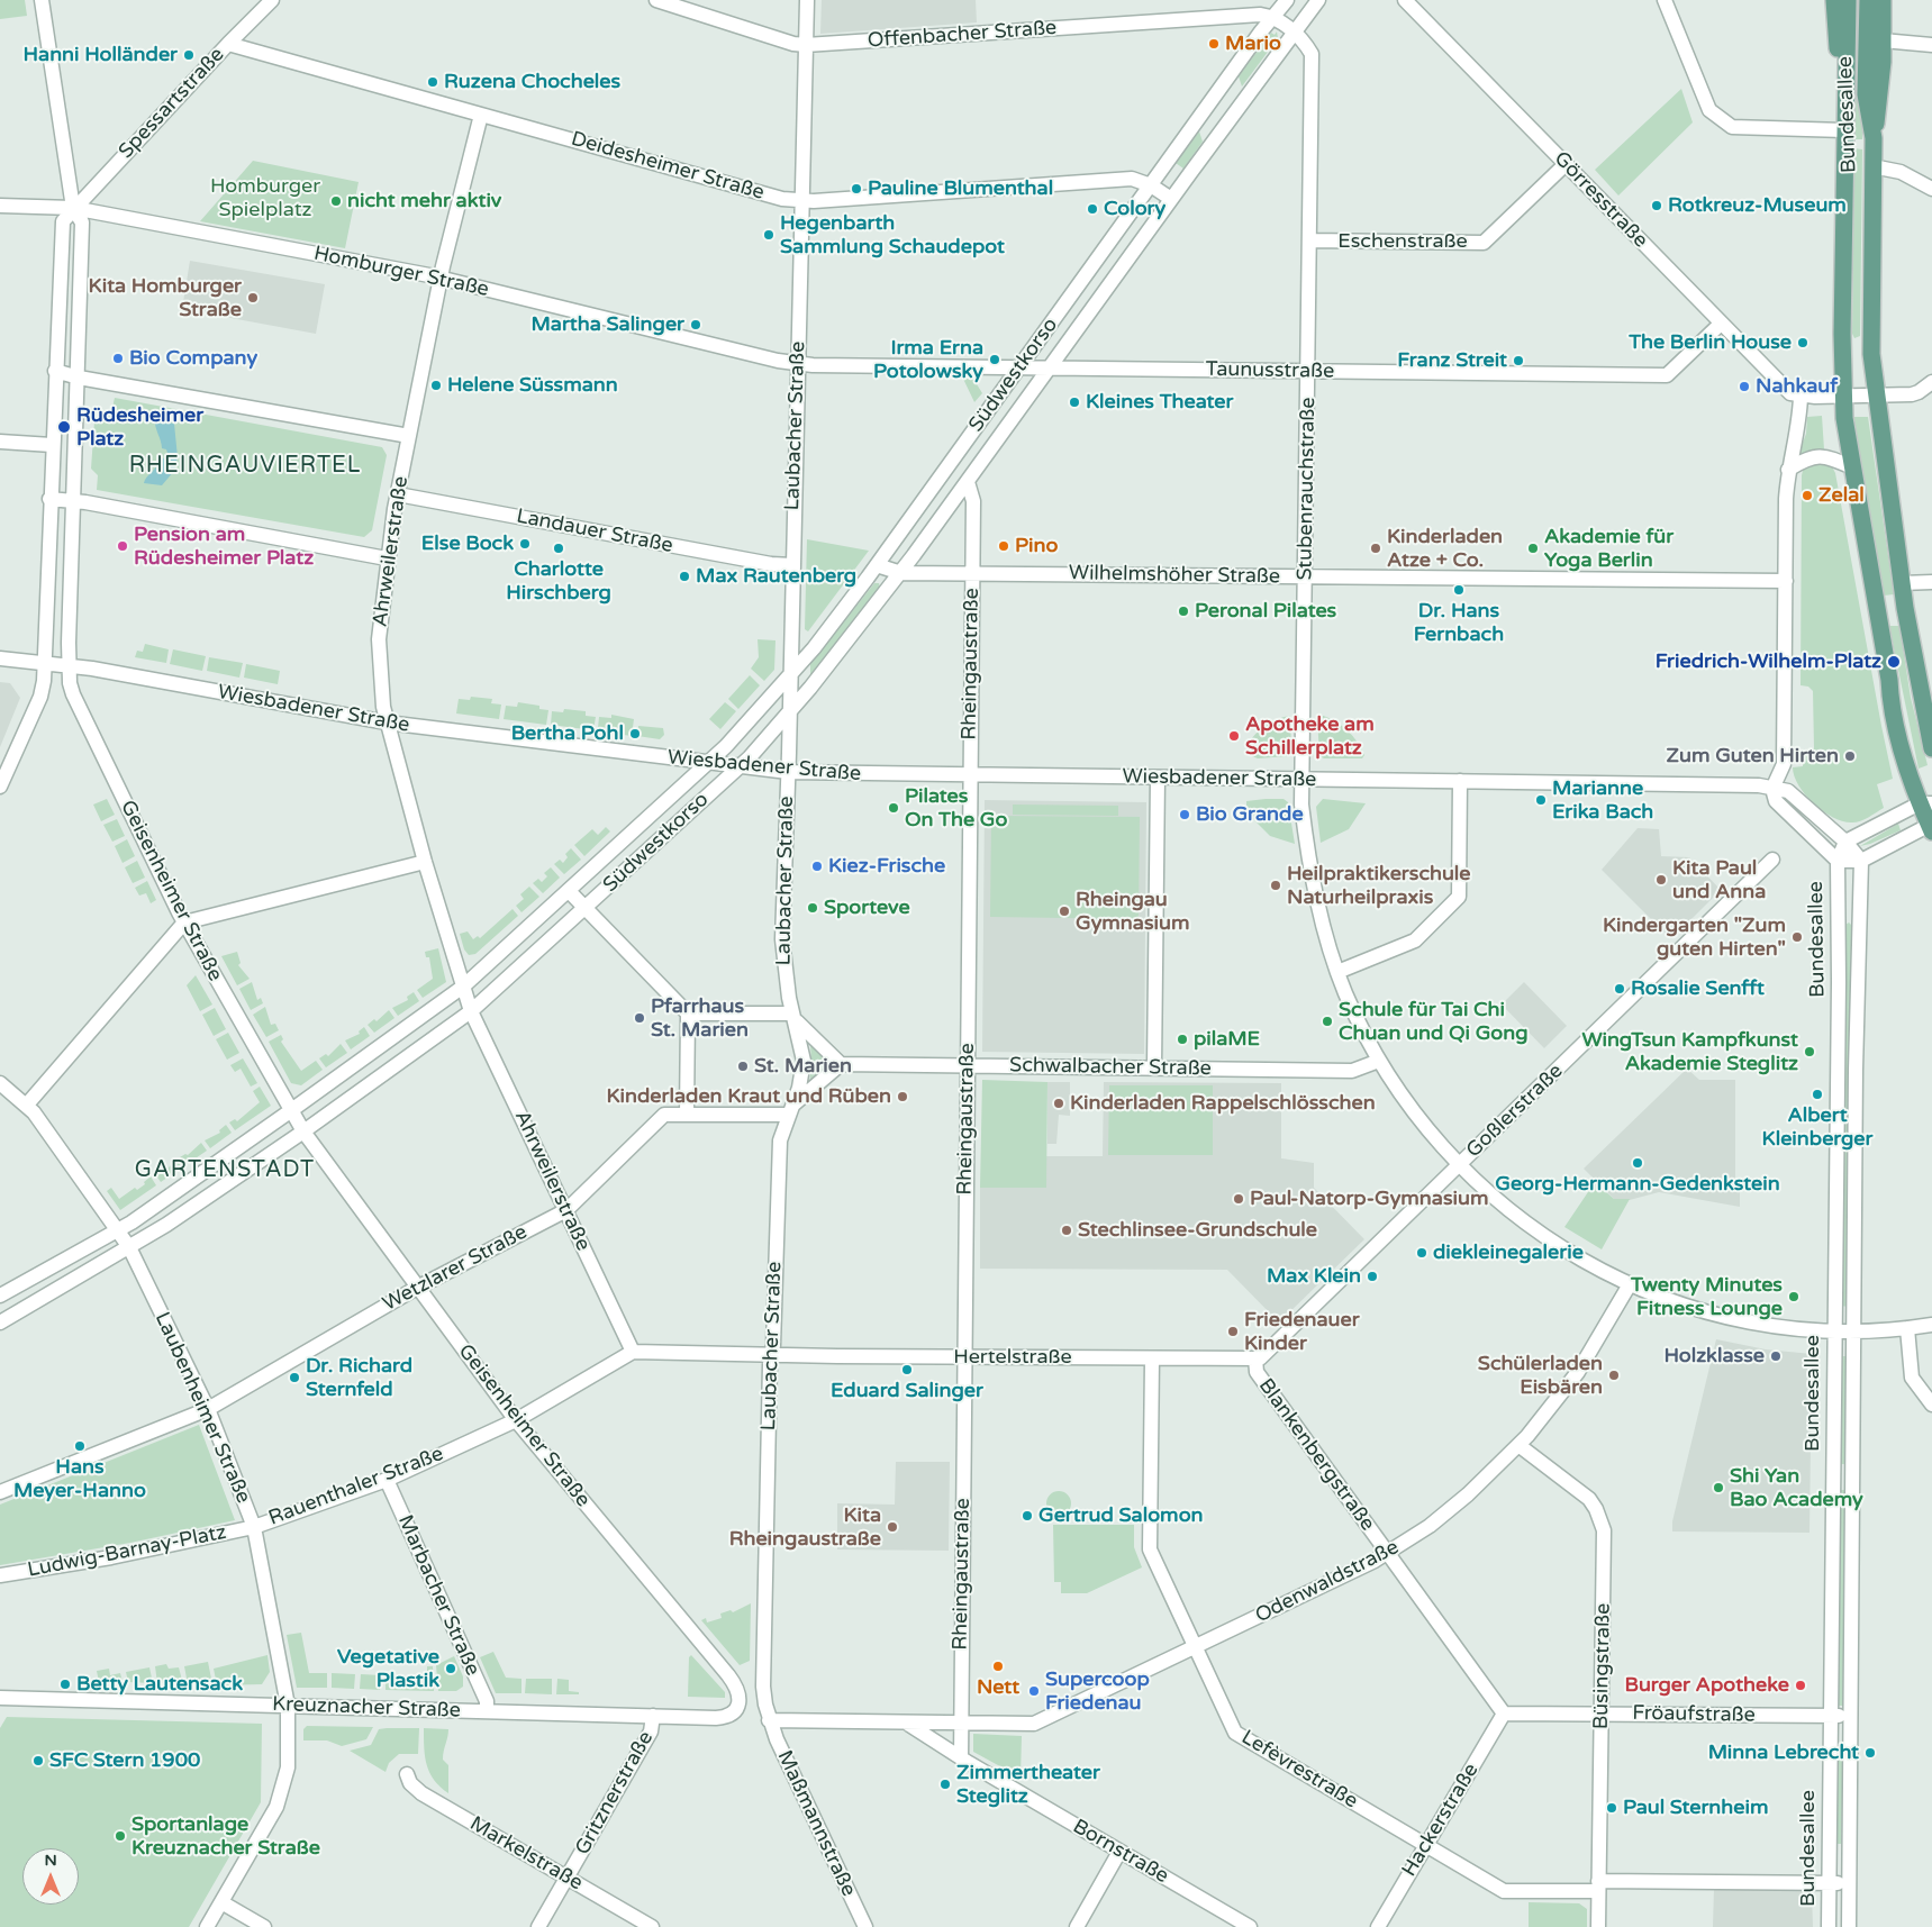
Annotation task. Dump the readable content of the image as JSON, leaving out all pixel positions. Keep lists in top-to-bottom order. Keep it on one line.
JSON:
{"streets":{"main road":["Bundesallee"],"street":["Offenbacher Straße","Spessartstraße","Deidesheimer Straße","Görresstraße","Eschenstraße","Homburger Straße","Taunusstraße","Südwestkorso","Laubacher Straße","Stubenrauchstraße","Landauer Straße","Ahrweilerstraße","Wilhelmshöher Straße","Rheingaustraße","Wiesbadener Straße","Geisenheimer Straße","Schwalbacher Straße","Goßlerstraße","Wetzlarer Straße","Hertelstraße","Laubenheimer Straße","Blankenbergstraße","Rauenthaler Straße","Ludwig-Barnay-Platz","Odenwaldstraße","Marbacher Straße","Büsingstraße","Kreuznacher Straße","Fröaufstraße","Lefèvrestraße","Gritznerstraße","Hackerstraße","Maßmannstraße","Bornstraße","Markelstraße"]},"crossings":[["Offenbacher Straße","Südwestkorso"],["Offenbacher Straße","Laubacher Straße"],["Spessartstraße","Deidesheimer Straße"],["Spessartstraße","Homburger Straße"],["Spessartstraße","Geisenheimer Straße"],["Bundesallee","Stubenrauchstraße"],["Bundesallee","Fröaufstraße"],["Bundesallee","Lefèvrestraße"],["Deidesheimer Straße","Südwestkorso"],["Deidesheimer Straße","Laubacher Straße"],["Deidesheimer Straße","Ahrweilerstraße"],["Görresstraße","Eschenstraße"],["Görresstraße","Taunusstraße"],["Eschenstraße","Stubenrauchstraße"],["Homburger Straße","Taunusstraße"],["Homburger Straße","Laubacher Straße"],["Homburger Straße","Ahrweilerstraße"],["Homburger Straße","Geisenheimer Straße"],["Taunusstraße","Südwestkorso"],["Taunusstraße","Laubacher Straße"],["Taunusstraße","Stubenrauchstraße"],["Südwestkorso","Laubacher Straße"],["Südwestkorso","Stubenrauchstraße"],["Südwestkorso","Ahrweilerstraße"],["Südwestkorso","Wilhelmshöher Straße"],["Südwestkorso","Rheingaustraße"],["Südwestkorso","Wiesbadener Straße"],["Südwestkorso","Geisenheimer Straße"],["Südwestkorso","Laubenheimer Straße"],["Laubacher Straße","Landauer Straße"],["Laubacher Straße","Wiesbadener Straße"],["Laubacher Straße","Wetzlarer Straße"],["Laubacher Straße","Hertelstraße"],["Laubacher Straße","Maßmannstraße"],["Stubenrauchstraße","Wilhelmshöher Straße"],["Stubenrauchstraße","Wiesbadener Straße"],["Stubenrauchstraße","Schwalbacher Straße"],["Stubenrauchstraße","Goßlerstraße"],["Stubenrauchstraße","Odenwaldstraße"],["Landauer Straße","Ahrweilerstraße"],["Ahrweilerstraße","Wiesbadener Straße"],["Ahrweilerstraße","Wetzlarer Straße"],["Ahrweilerstraße","Rauenthaler Straße"],["Wilhelmshöher Straße","Rheingaustraße"],["Rheingaustraße","Wiesbadener Straße"],["Rheingaustraße","Schwalbacher Straße"],["Rheingaustraße","Hertelstraße"],["Rheingaustraße","Odenwaldstraße"],["Rheingaustraße","Bornstraße"],["Wiesbadener Straße","Geisenheimer Straße"],["Geisenheimer Straße","Wetzlarer Straße"],["Geisenheimer Straße","Rauenthaler Straße"],["Geisenheimer Straße","Kreuznacher Straße"],["Goßlerstraße","Hertelstraße"],["Goßlerstraße","Blankenbergstraße"],["Wetzlarer Straße","Laubenheimer Straße"],["Hertelstraße","Blankenbergstraße"],["Hertelstraße","Lefèvrestraße"],["Laubenheimer Straße","Rauenthaler Straße"],["Laubenheimer Straße","Ludwig-Barnay-Platz"],["Laubenheimer Straße","Kreuznacher Straße"],["Blankenbergstraße","Odenwaldstraße"],["Blankenbergstraße","Fröaufstraße"],["Blankenbergstraße","Hackerstraße"],["Rauenthaler Straße","Ludwig-Barnay-Platz"],["Rauenthaler Straße","Marbacher Straße"],["Odenwaldstraße","Büsingstraße"],["Odenwaldstraße","Lefèvrestraße"],["Marbacher Straße","Kreuznacher Straße"],["Büsingstraße","Fröaufstraße"],["Büsingstraße","Lefèvrestraße"],["Kreuznacher Straße","Gritznerstraße"],["Fröaufstraße","Hackerstraße"],["Lefèvrestraße","Hackerstraße"],["Gritznerstraße","Markelstraße"]],"districts":["RHEINGAUVIERTEL","GARTENSTADT"],"parks":["Homburger Spielplatz"],"places":["Mario","Hanni Holländer","Ruzena Chocheles","Pauline Blumenthal","nicht mehr aktiv","Rotkreuz-Museum","Colory","Hegenbarth Sammlung Schaudepot","Kita Homburger Straße","Martha Salinger","The Berlin House","Bio Company","Irma Erna Potolowsky","Franz Streit","Helene Süssmann","Nahkauf","Kleines Theater","Rüdesheimer Platz","Zelal","Else Bock","Pension am Rüdesheimer Platz","Pino","Charlotte Hirschberg","Kinderladen Atze + Co.","Akademie für Yoga Berlin","Max Rautenberg","Dr. Hans Fernbach","Peronal Pilates","Friedrich-Wilhelm-Platz","Bertha Pohl","Apotheke am Schillerplatz","Zum Guten Hirten","Marianne Erika Bach","Pilates On The Go","Bio Grande","Kiez-Frische","Kita Paul und Anna","Heilpraktikerschule Naturheilpraxis","Sporteve","Rheingau Gymnasium","Kindergarten \"Zum guten Hirten\"","Rosalie Senfft","Pfarrhaus St. Marien","Schule für Tai Chi Chuan und Qi Gong","pilaME","WingTsun Kampfkunst Akademie Steglitz","St. Marien","Albert Kleinberger","Kinderladen Kraut und Rüben","Kinderladen Rappelschlösschen","Georg-Hermann-Gedenkstein","Paul-Natorp-Gymnasium","Stechlinsee-Grundschule","diekleinegalerie","Max Klein","Twenty Minutes Fitness Lounge","Friedenauer Kinder","Holzklasse","Eduard Salinger","Schülerladen Eisbären","Dr. Richard Sternfeld","Hans Meyer-Hanno","Shi Yan Bao Academy","Gertrud Salomon","Kita Rheingaustraße","Nett","Vegetative Plastik","Betty Lautensack","Burger Apotheke","Supercoop Friedenau","Minna Lebrecht","SFC Stern 1900","Zimmertheater Steglitz","Paul Sternheim","Sportanlage Kreuznacher Straße"],"north":"top"}
